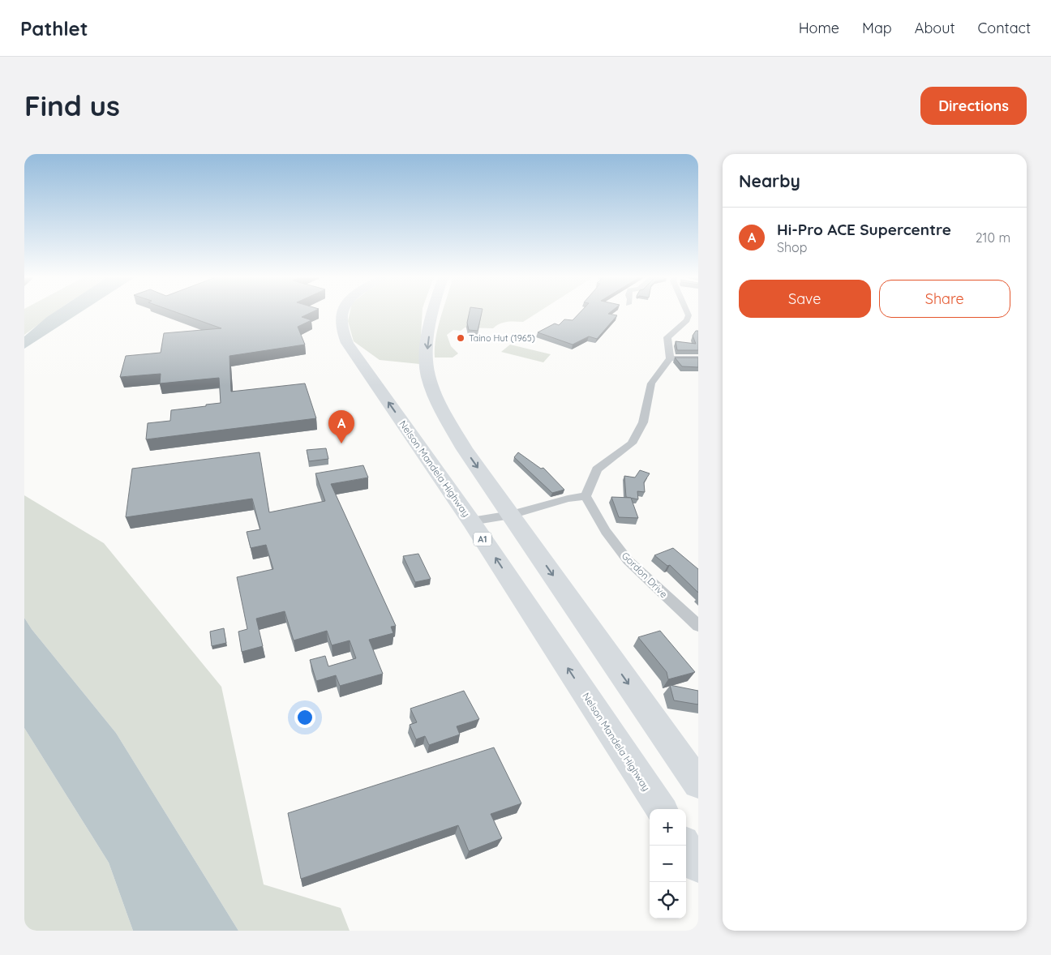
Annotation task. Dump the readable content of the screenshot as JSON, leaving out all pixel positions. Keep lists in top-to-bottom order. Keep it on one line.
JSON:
{"streets":{"highway":["Nelson Mandela Highway","A1"],"street":["Gordon Drive"]},"places":["Taino Hut (1965)"],"page":{"header":"Pathlet","nav":["Home","Map","About","Contact"],"buttons":["Directions",["Save","Share"]],"title":"Find us","heading":"Nearby","list":[{"mark":"A","name":"Hi-Pro ACE Supercentre","note":"Shop","value":"210 m"}],"pins":"A","map_buttons":["+","−"]}}
